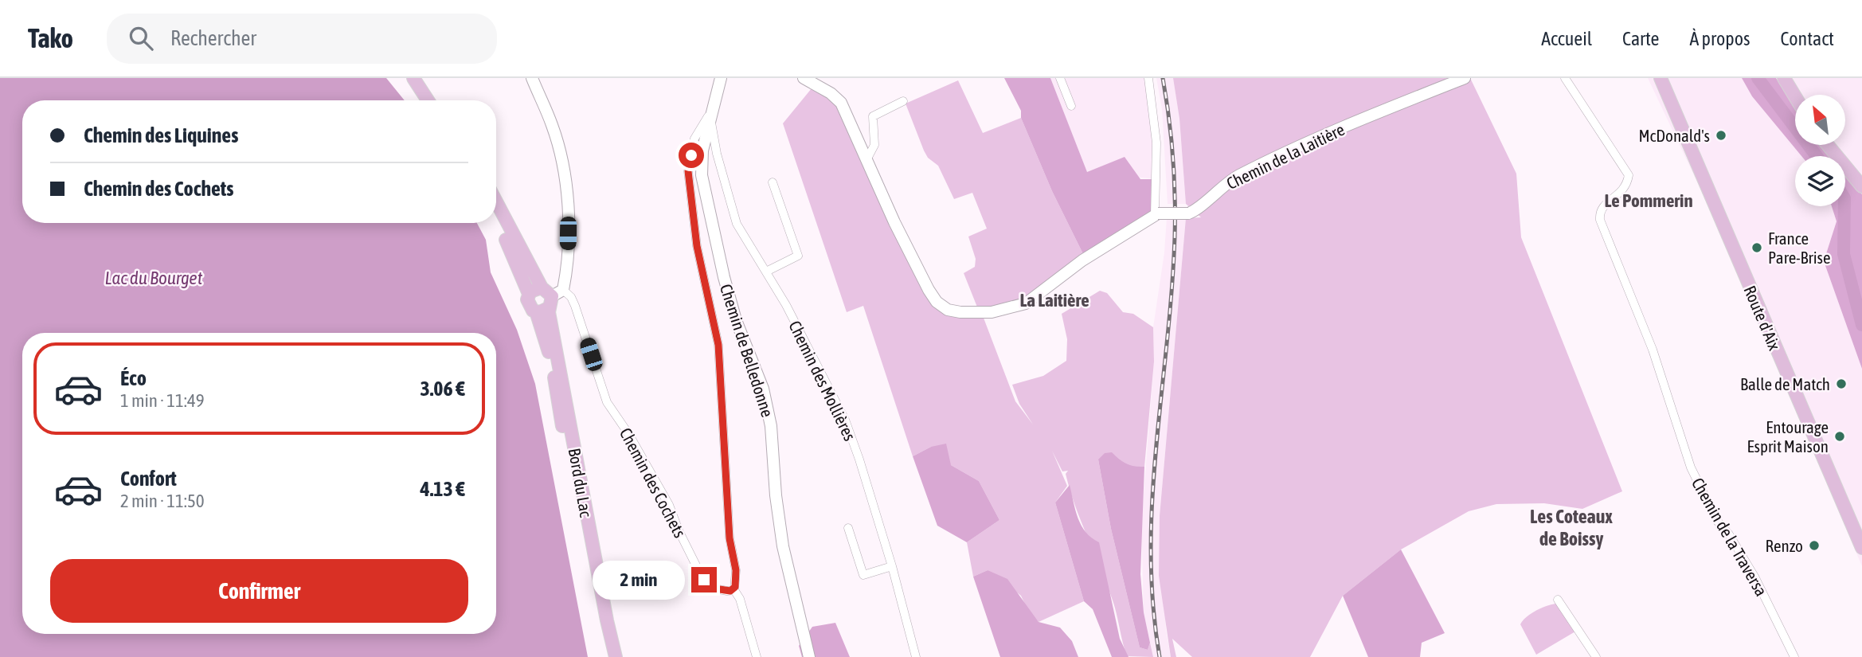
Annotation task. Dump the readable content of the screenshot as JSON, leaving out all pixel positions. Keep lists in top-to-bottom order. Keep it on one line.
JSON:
{"streets":{"main road":["Chemin de la Laitière","Route d'Aix","Chemin de Belledonne","Bord du Lac"],"street":["Chemin des Mollières","Chemin des Cochets","Chemin de la Traversa"]},"crossings":[["Chemin de Belledonne","Chemin des Mollières"],["Bord du Lac","Chemin des Cochets"]],"districts":["Le Pommerin","La Laitière","Les Coteaux de Boissy"],"water":["Lac du Bourget"],"places":["McDonald's","France Pare-Brise","Balle de Match","Entourage Esprit Maison","Renzo"],"north":"top left","page":{"header":"Tako","search":"Rechercher","nav":["Accueil","Carte","À propos","Contact"],"banner":["Chemin des Liquines","Chemin des Cochets"],"list":[{"name":"Éco","note":"1 min · 11:49","value":"3.06 €"},{"name":"Confort","note":"2 min · 11:50","value":"4.13 €"}],"buttons":"Confirmer","bubble":"2 min"}}
